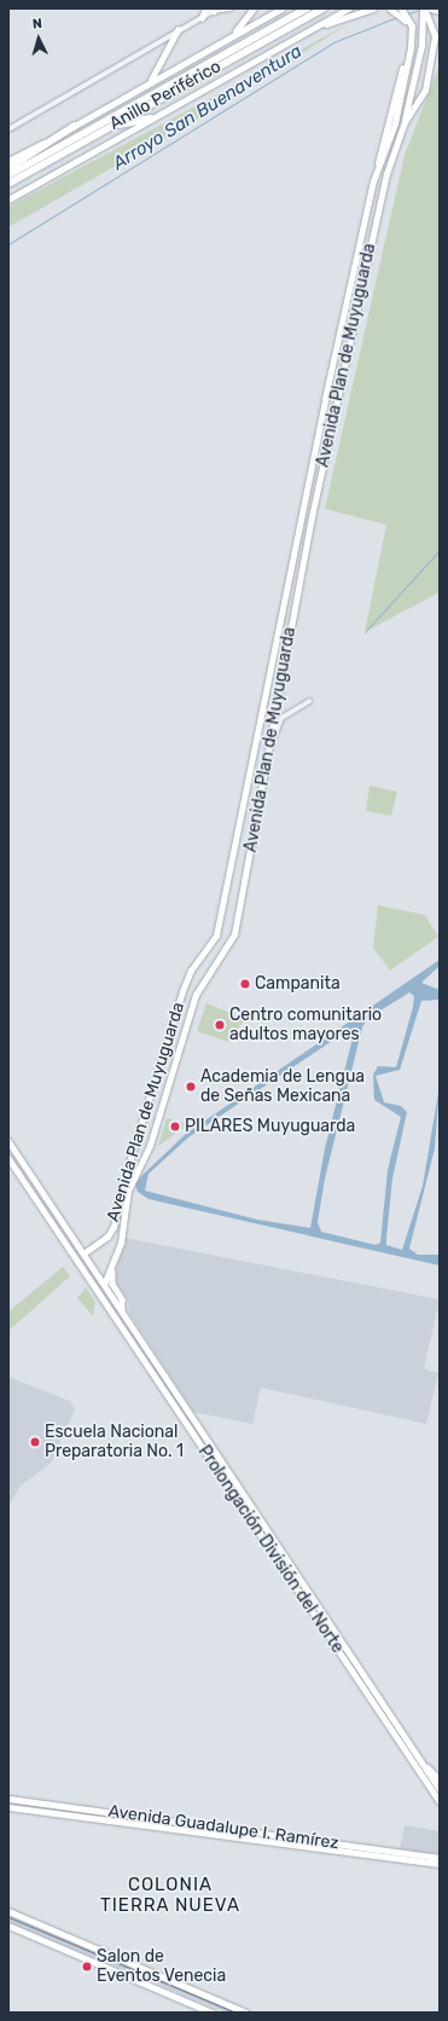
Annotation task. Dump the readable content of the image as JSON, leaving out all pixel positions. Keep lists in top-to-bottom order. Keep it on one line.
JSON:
{"streets":{"highway":["Anillo Periférico"],"main road":["Avenida Plan de Muyuguarda","Prolongación División del Norte","Avenida Guadalupe I. Ramírez"]},"crossings":[["Avenida Plan de Muyuguarda","Prolongación División del Norte"]],"districts":["COLONIA TIERRA NUEVA"],"water":["Arroyo San Buenaventura"],"places":["Campanita","Centro comunitario adultos mayores","Academia de Lengua de Señas Mexicana","PILARES Muyuguarda","Escuela Nacional Preparatoria No. 1","Salon de Eventos Venecia"],"north":"top"}
